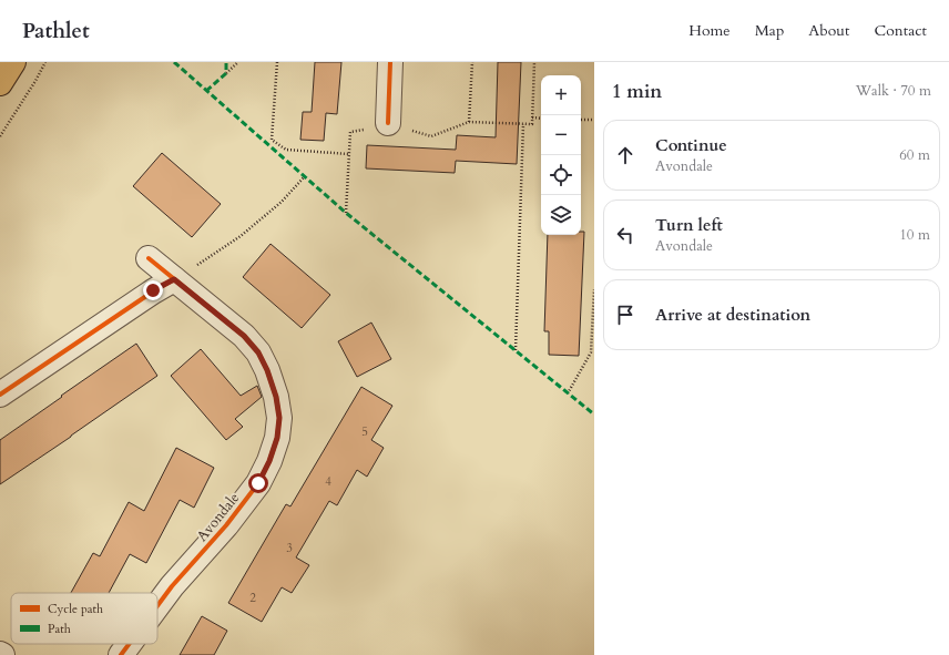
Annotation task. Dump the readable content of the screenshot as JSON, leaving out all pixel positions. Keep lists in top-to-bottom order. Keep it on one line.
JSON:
{"streets":{"street":["Avondale"]},"house_numbers":["5","4","3","2"],"legend":["Cycle path","Path"],"page":{"header":"Pathlet","nav":["Home","Map","About","Contact"],"heading":["1 min","Walk · 70 m"],"map_buttons":["+","−"],"list":[["Continue","Avondale","60 m"],["Turn left","Avondale","10 m"],"Arrive at destination"]}}
